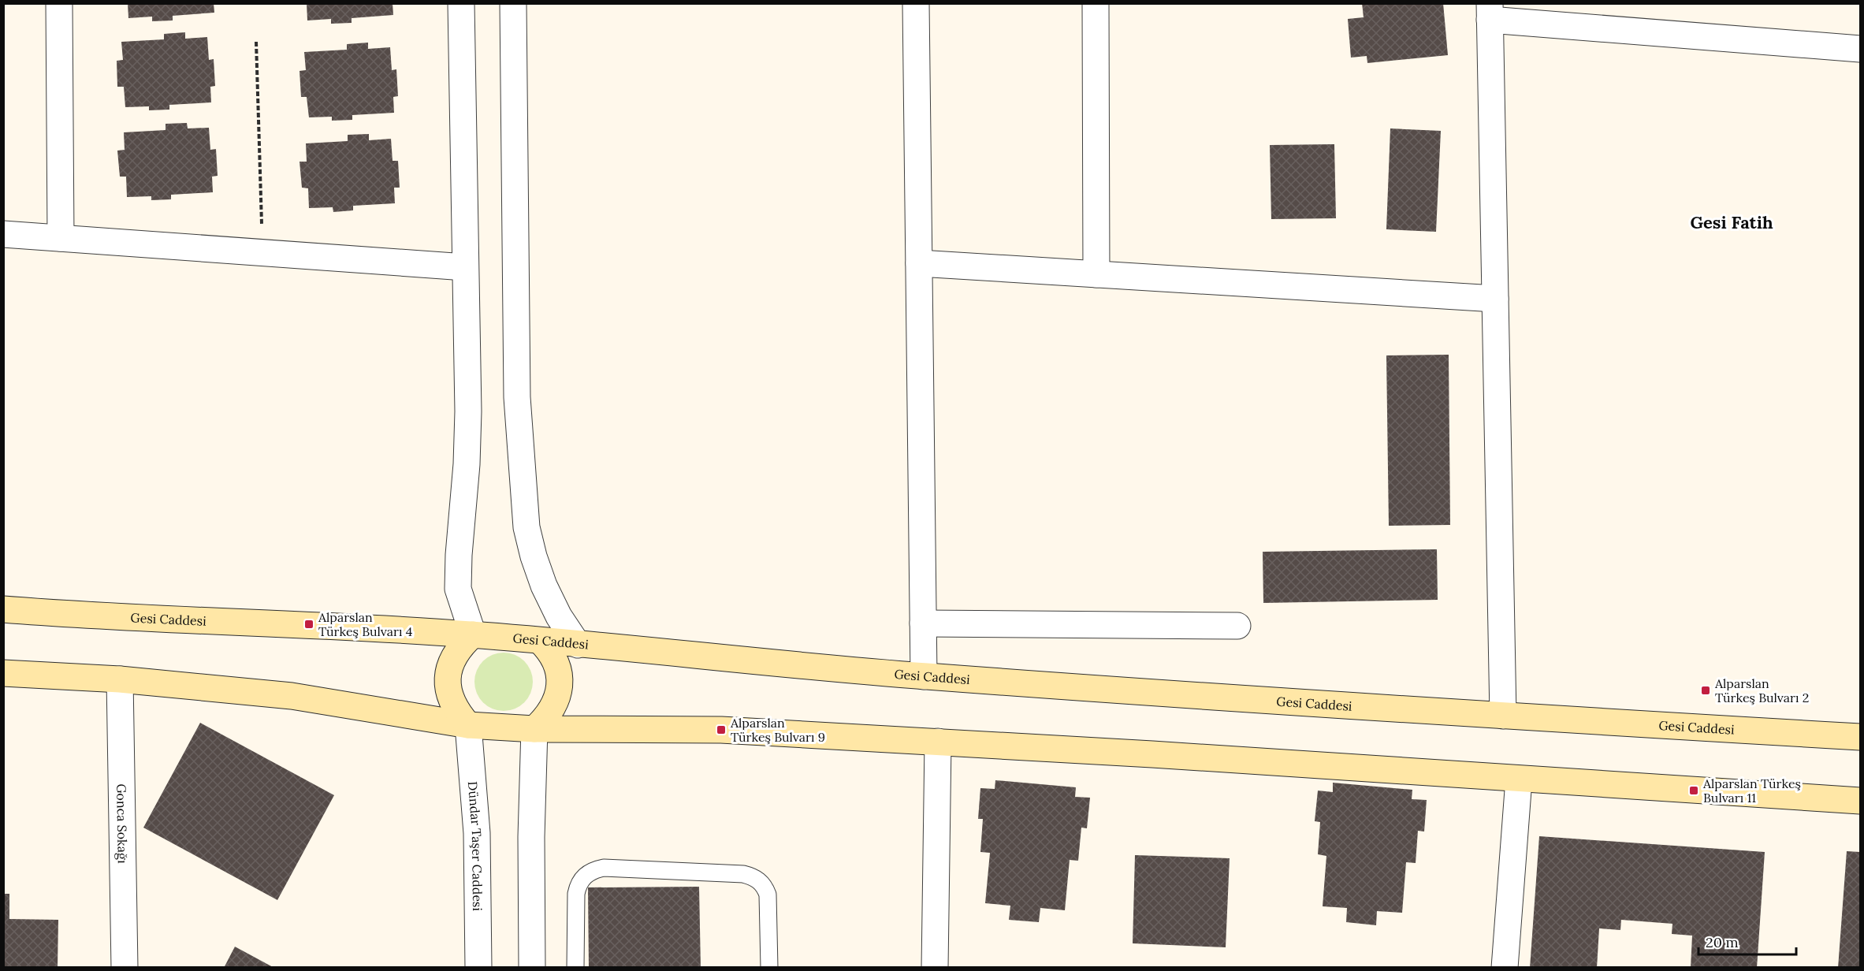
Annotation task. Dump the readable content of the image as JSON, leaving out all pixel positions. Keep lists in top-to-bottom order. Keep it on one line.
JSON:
{"streets":{"main road":["Gesi Caddesi"],"street":["Gonca Sokağı","Dündar Taşer Caddesi"]},"crossings":[["Gesi Caddesi","Dündar Taşer Caddesi"]],"districts":["Gesi Fatih"],"places":{"transit":["Alparslan Türkeş Bulvarı 4","Alparslan Türkeş Bulvarı 2","Alparslan Türkeş Bulvarı 9","Alparslan Türkeş Bulvarı 11"]},"scale_bar":"20 m"}
